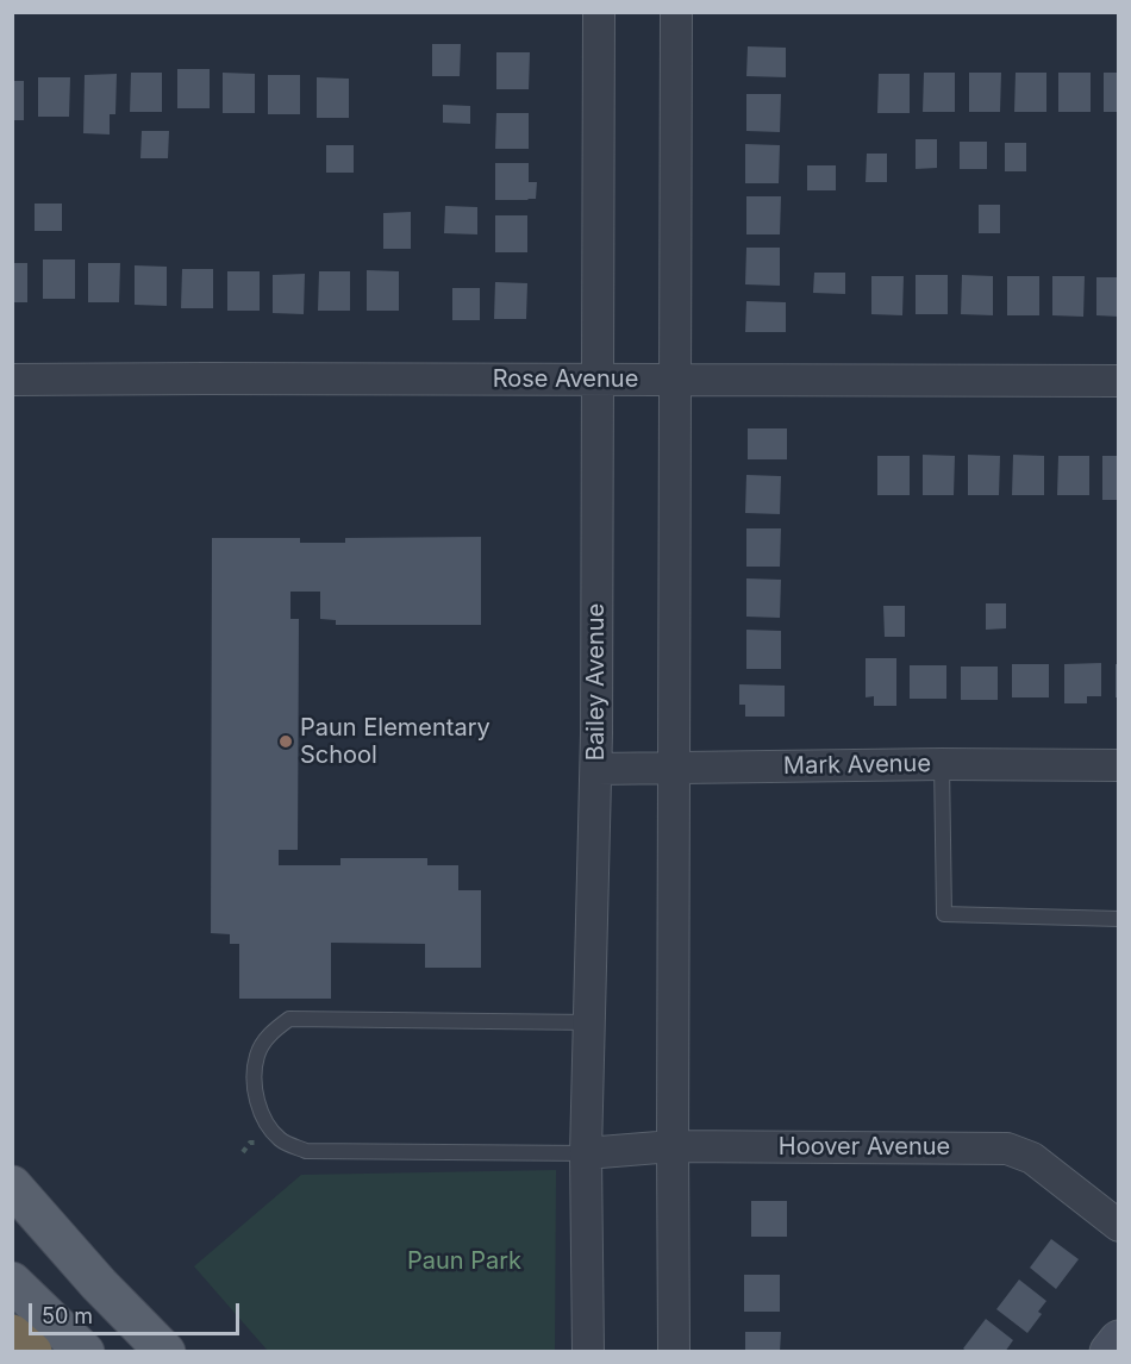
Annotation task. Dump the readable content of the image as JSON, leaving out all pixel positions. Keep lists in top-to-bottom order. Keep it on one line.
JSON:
{"streets":{"street":["Rose Avenue","Bailey Avenue","Mark Avenue","Hoover Avenue"]},"crossings":[["Rose Avenue","Bailey Avenue"],["Bailey Avenue","Mark Avenue"],["Bailey Avenue","Hoover Avenue"]],"parks":["Paun Park"],"places":["Paun Elementary School"],"scale_bar":"50 m"}
